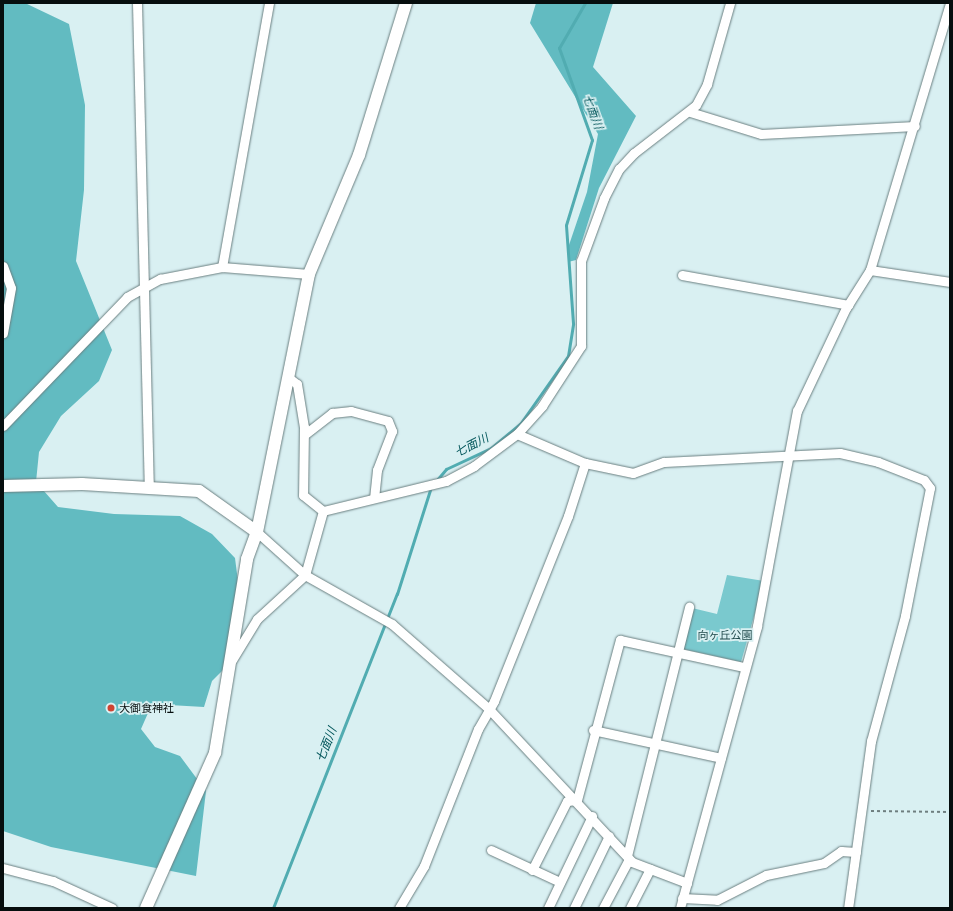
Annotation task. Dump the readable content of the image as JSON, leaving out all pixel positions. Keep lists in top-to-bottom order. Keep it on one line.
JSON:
{"water":["七面川"],"parks":["向ヶ丘公園"],"places":["大御食神社"]}
